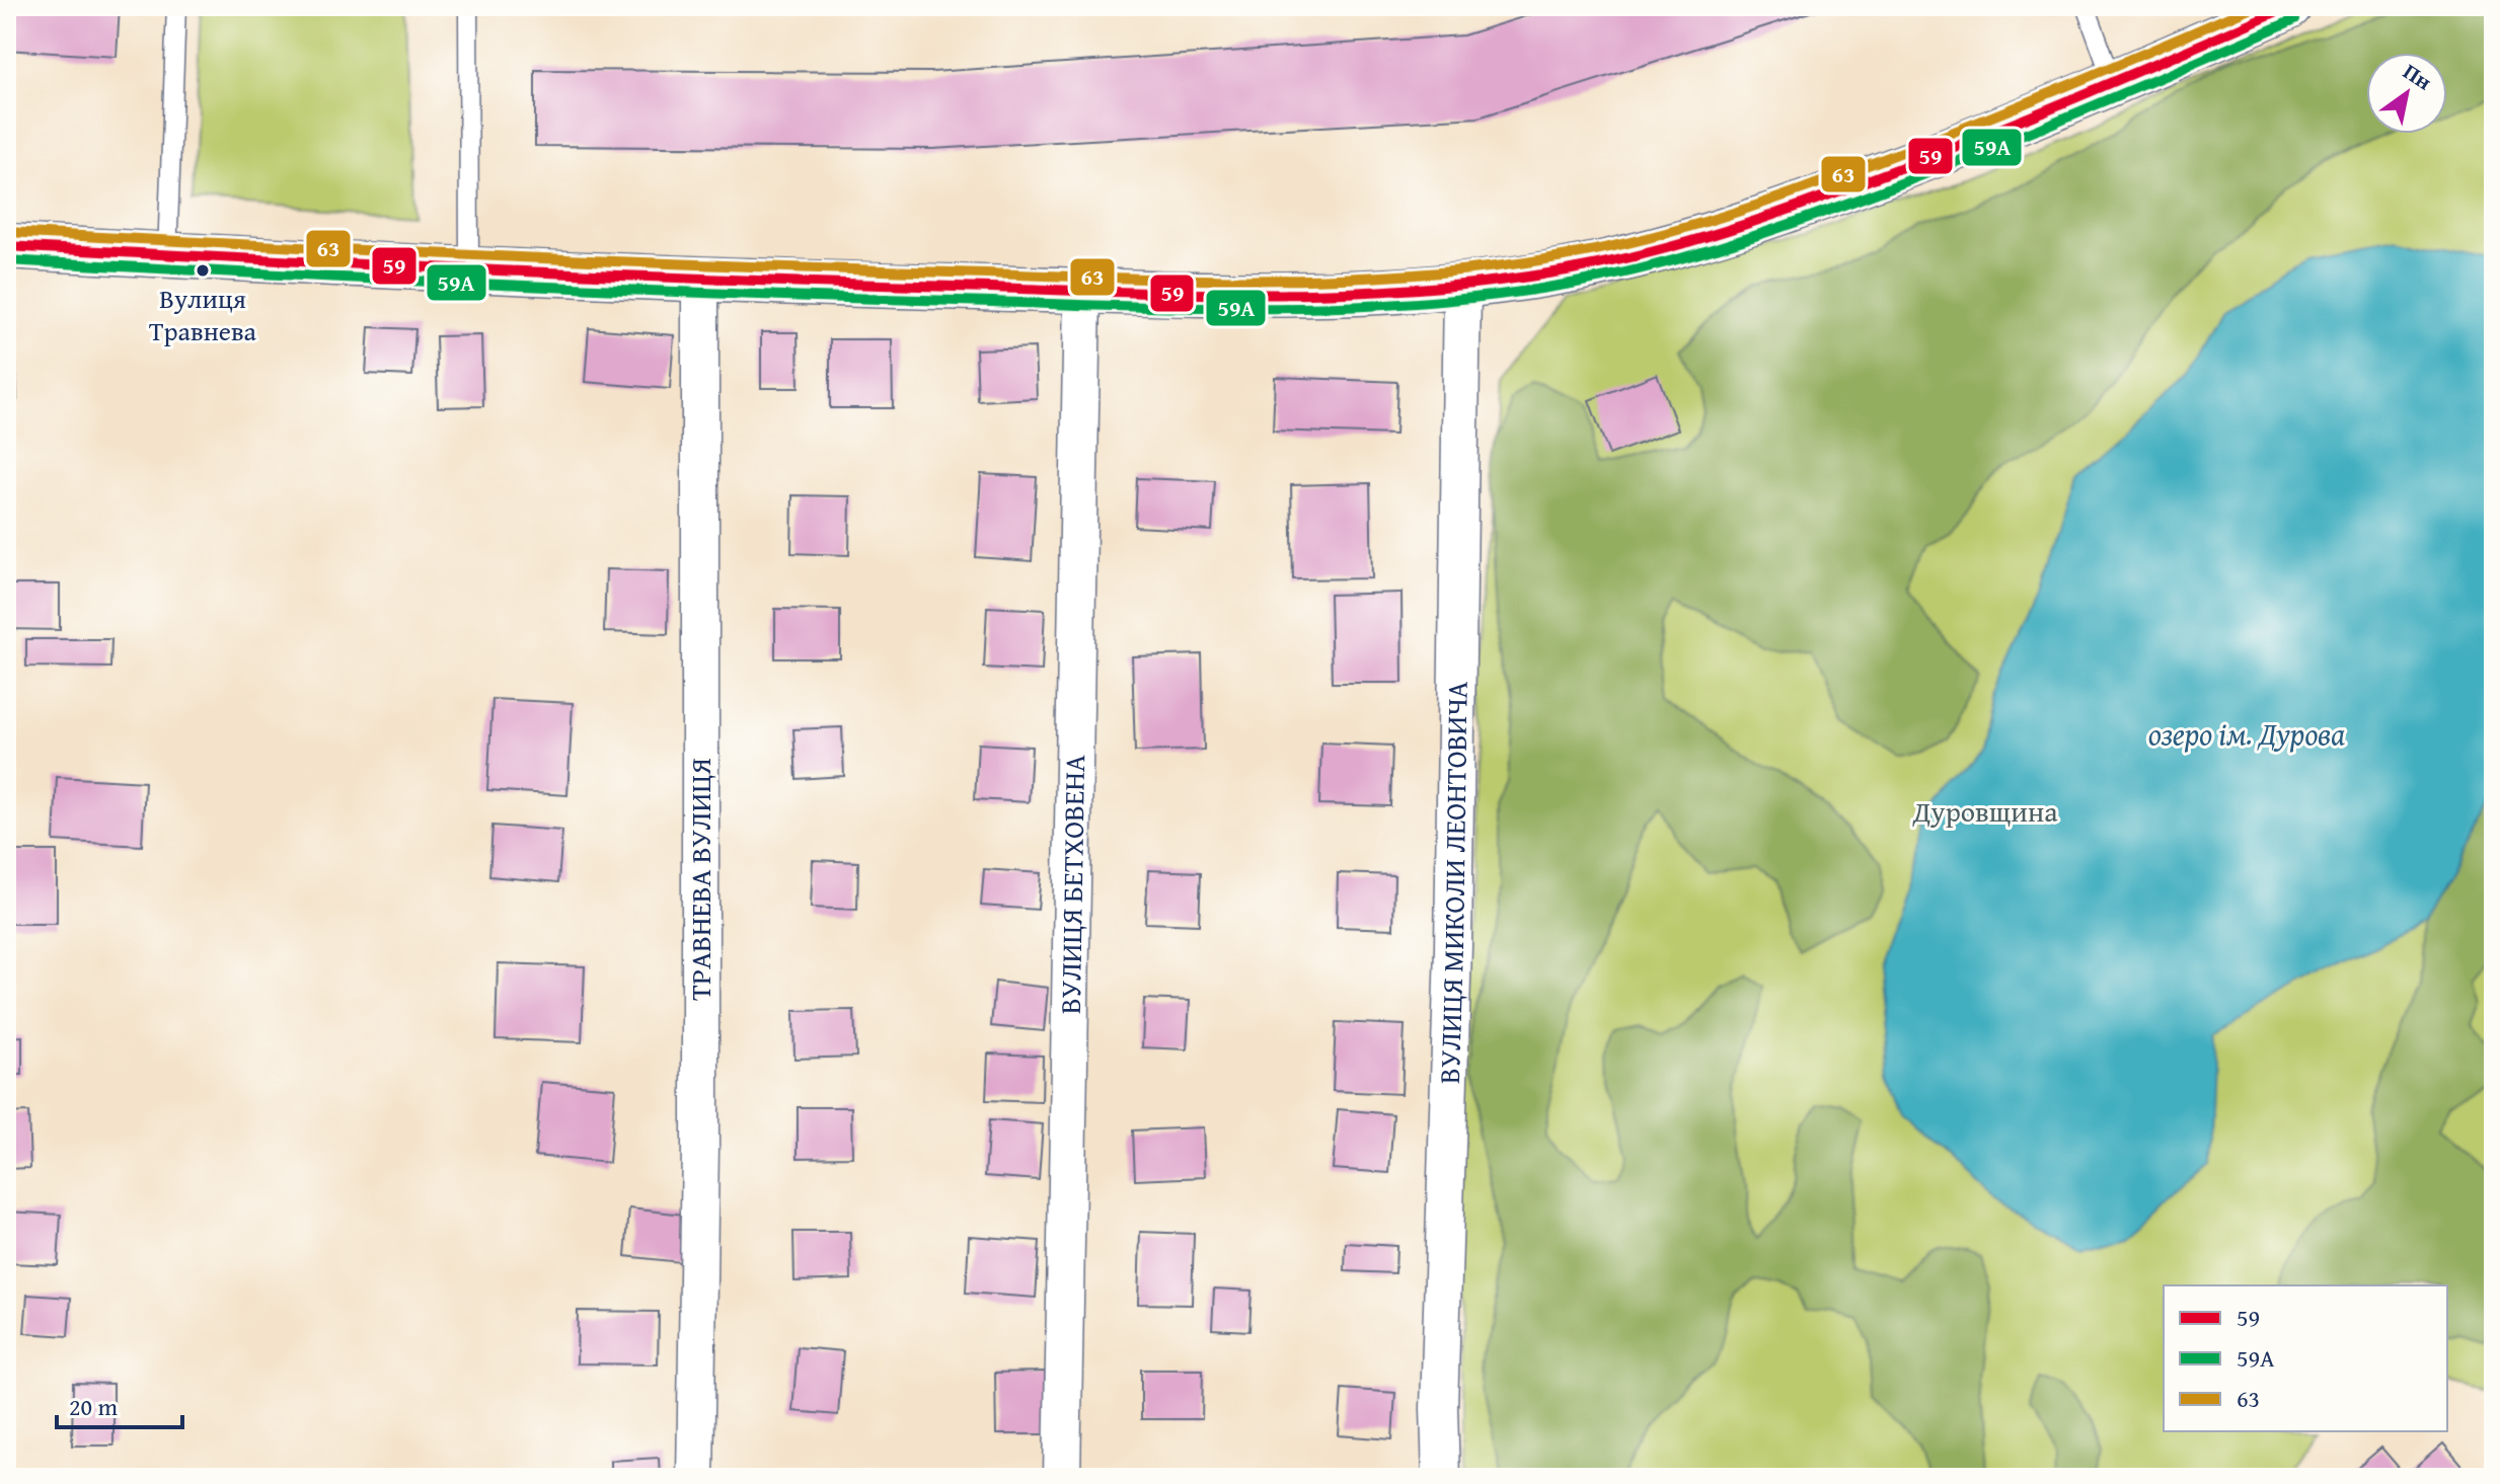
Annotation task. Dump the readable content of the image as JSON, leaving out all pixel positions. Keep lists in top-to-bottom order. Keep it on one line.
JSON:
{"streets":{"street":["ТРАВНЕВА ВУЛИЦЯ","ВУЛИЦЯ МИКОЛИ ЛЕОНТОВИЧА","ВУЛИЦЯ БЕТХОВЕНА"]},"water":["озеро ім. Дурова"],"parks":["Дуровщина"],"places":["Вулиця Травнева"],"lines":["transit line 59","transit line 63","transit line 59А"],"legend":["59","59А","63"],"scale_bar":"20 m","north":"top right"}
